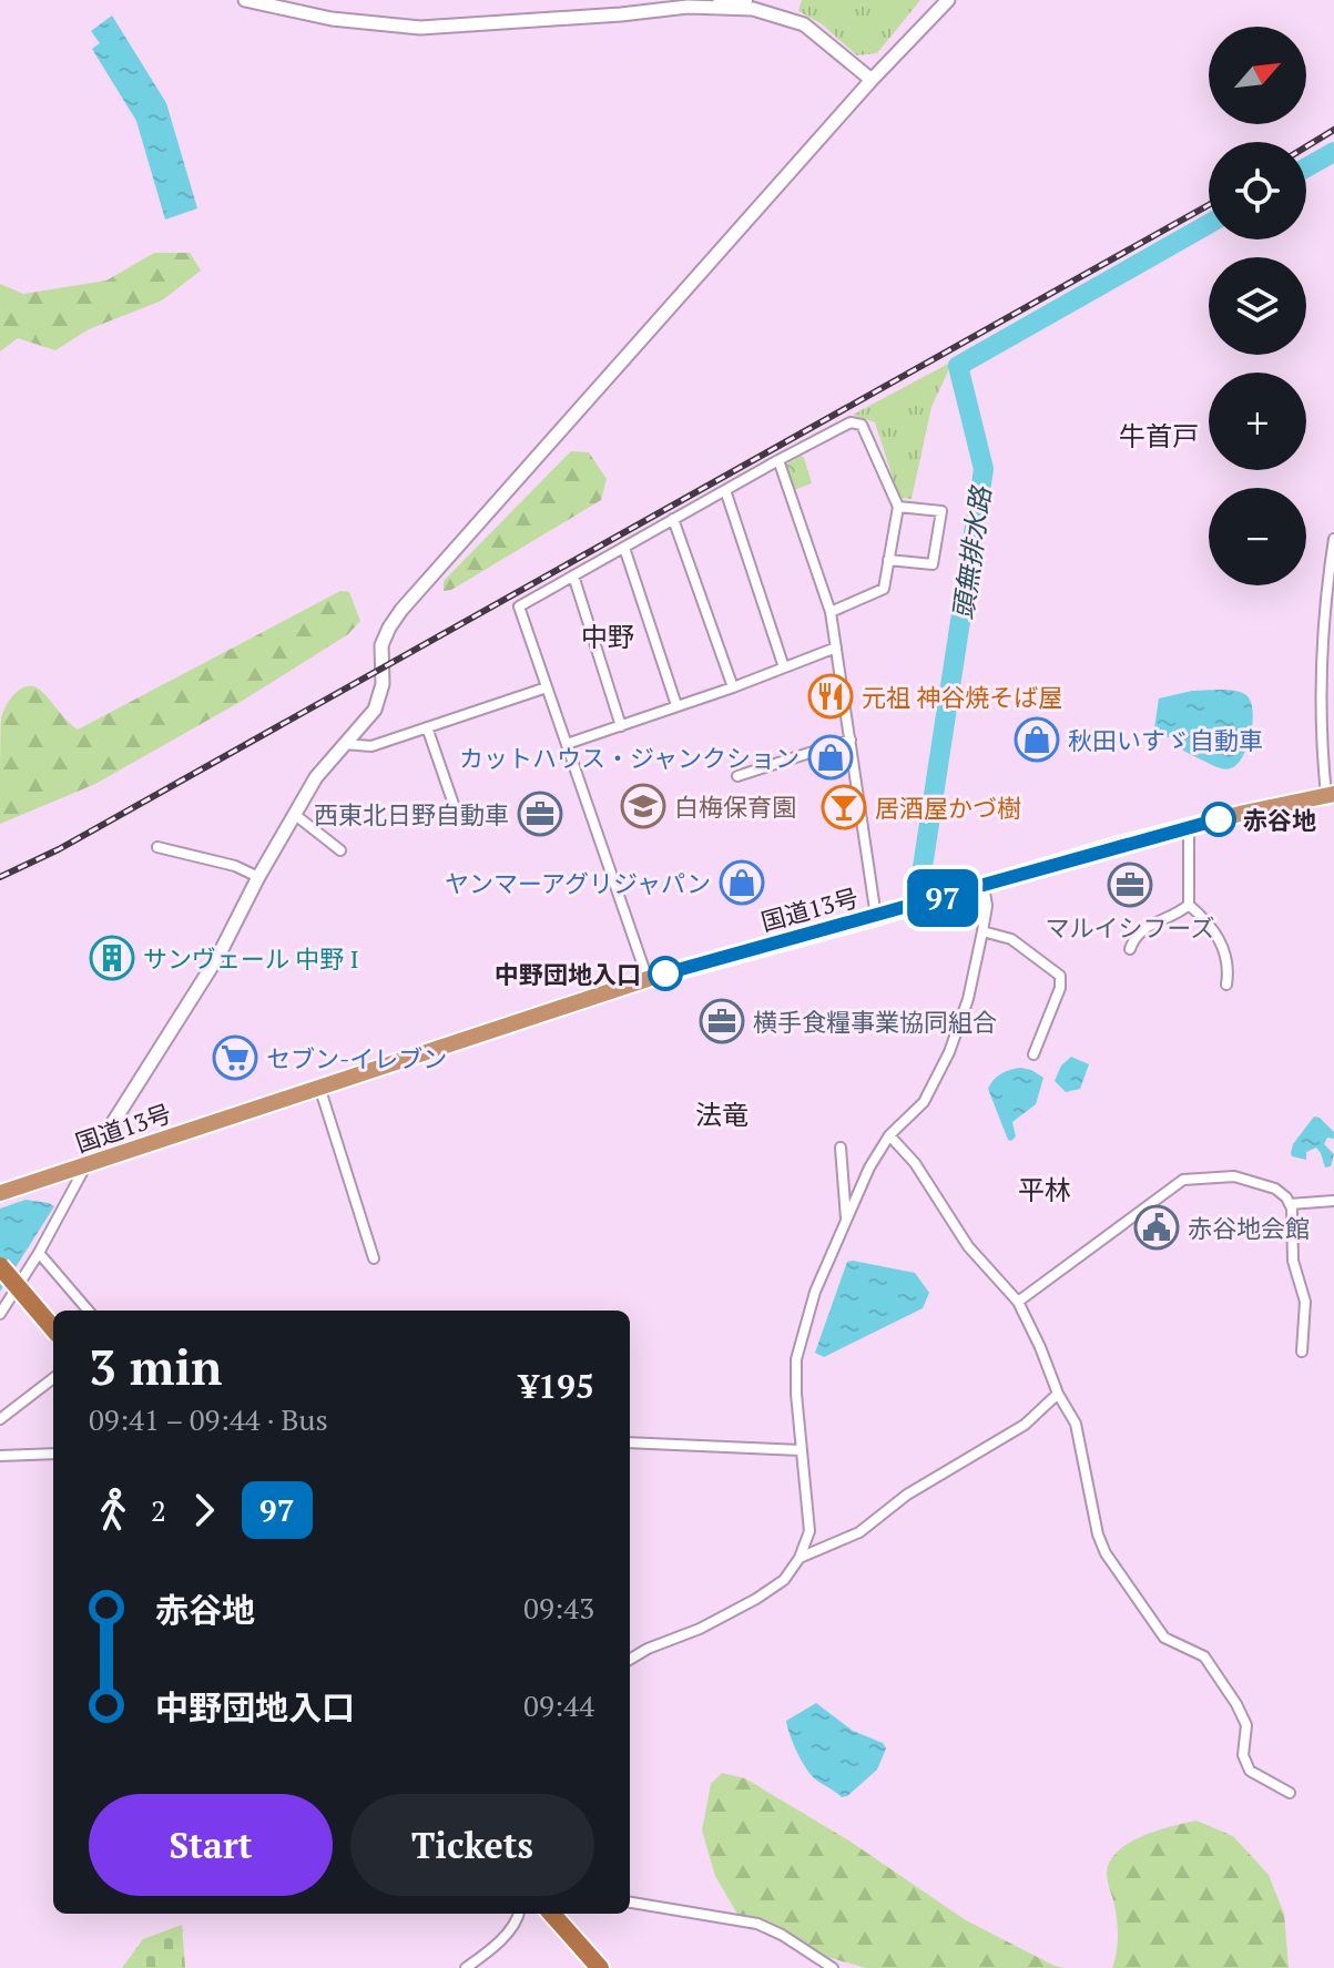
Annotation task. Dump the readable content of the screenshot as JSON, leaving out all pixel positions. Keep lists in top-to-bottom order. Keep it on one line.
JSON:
{"streets":{"highway":["国道13号"]},"districts":["牛首戸","中野","法竜","平林"],"water":["頭無排水路"],"places":{"restaurant":["元祖 神谷焼そば屋"],"shop":["秋田いすゞ自動車","カットハウス・ジャンクション","ヤンマーアグリジャパン"],"school or university":["白梅保育園"],"bar":["居酒屋かづ樹"],"office":["西東北日野自動車","マルイシフーズ","横手食糧事業協同組合"],"other":["赤谷地","中野団地入口"],"building":["サンヴェール 中野 I"],"supermarket":["セブン-イレブン"],"public building":["赤谷地会館"]},"lines":["bus line 97"],"north":"top right","page":{"on_map":"97","map_buttons":["+","−"],"heading":["3 min","09:41 – 09:44 · Bus","¥195"],"legs":["2","97"],"list":[{"name":"赤谷地","value":"09:43"},{"name":"中野団地入口","value":"09:44"}],"buttons":["Start","Tickets"]}}
